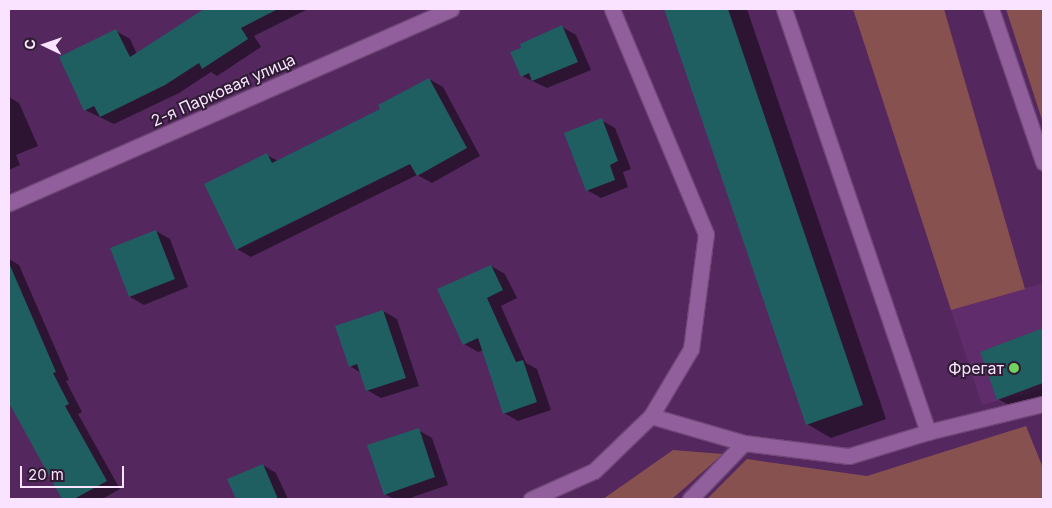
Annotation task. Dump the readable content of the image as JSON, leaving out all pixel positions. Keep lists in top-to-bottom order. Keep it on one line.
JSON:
{"streets":{"street":["2-я Парковая улица"]},"places":["Фрегат"],"scale_bar":"20 m","north":"left"}
